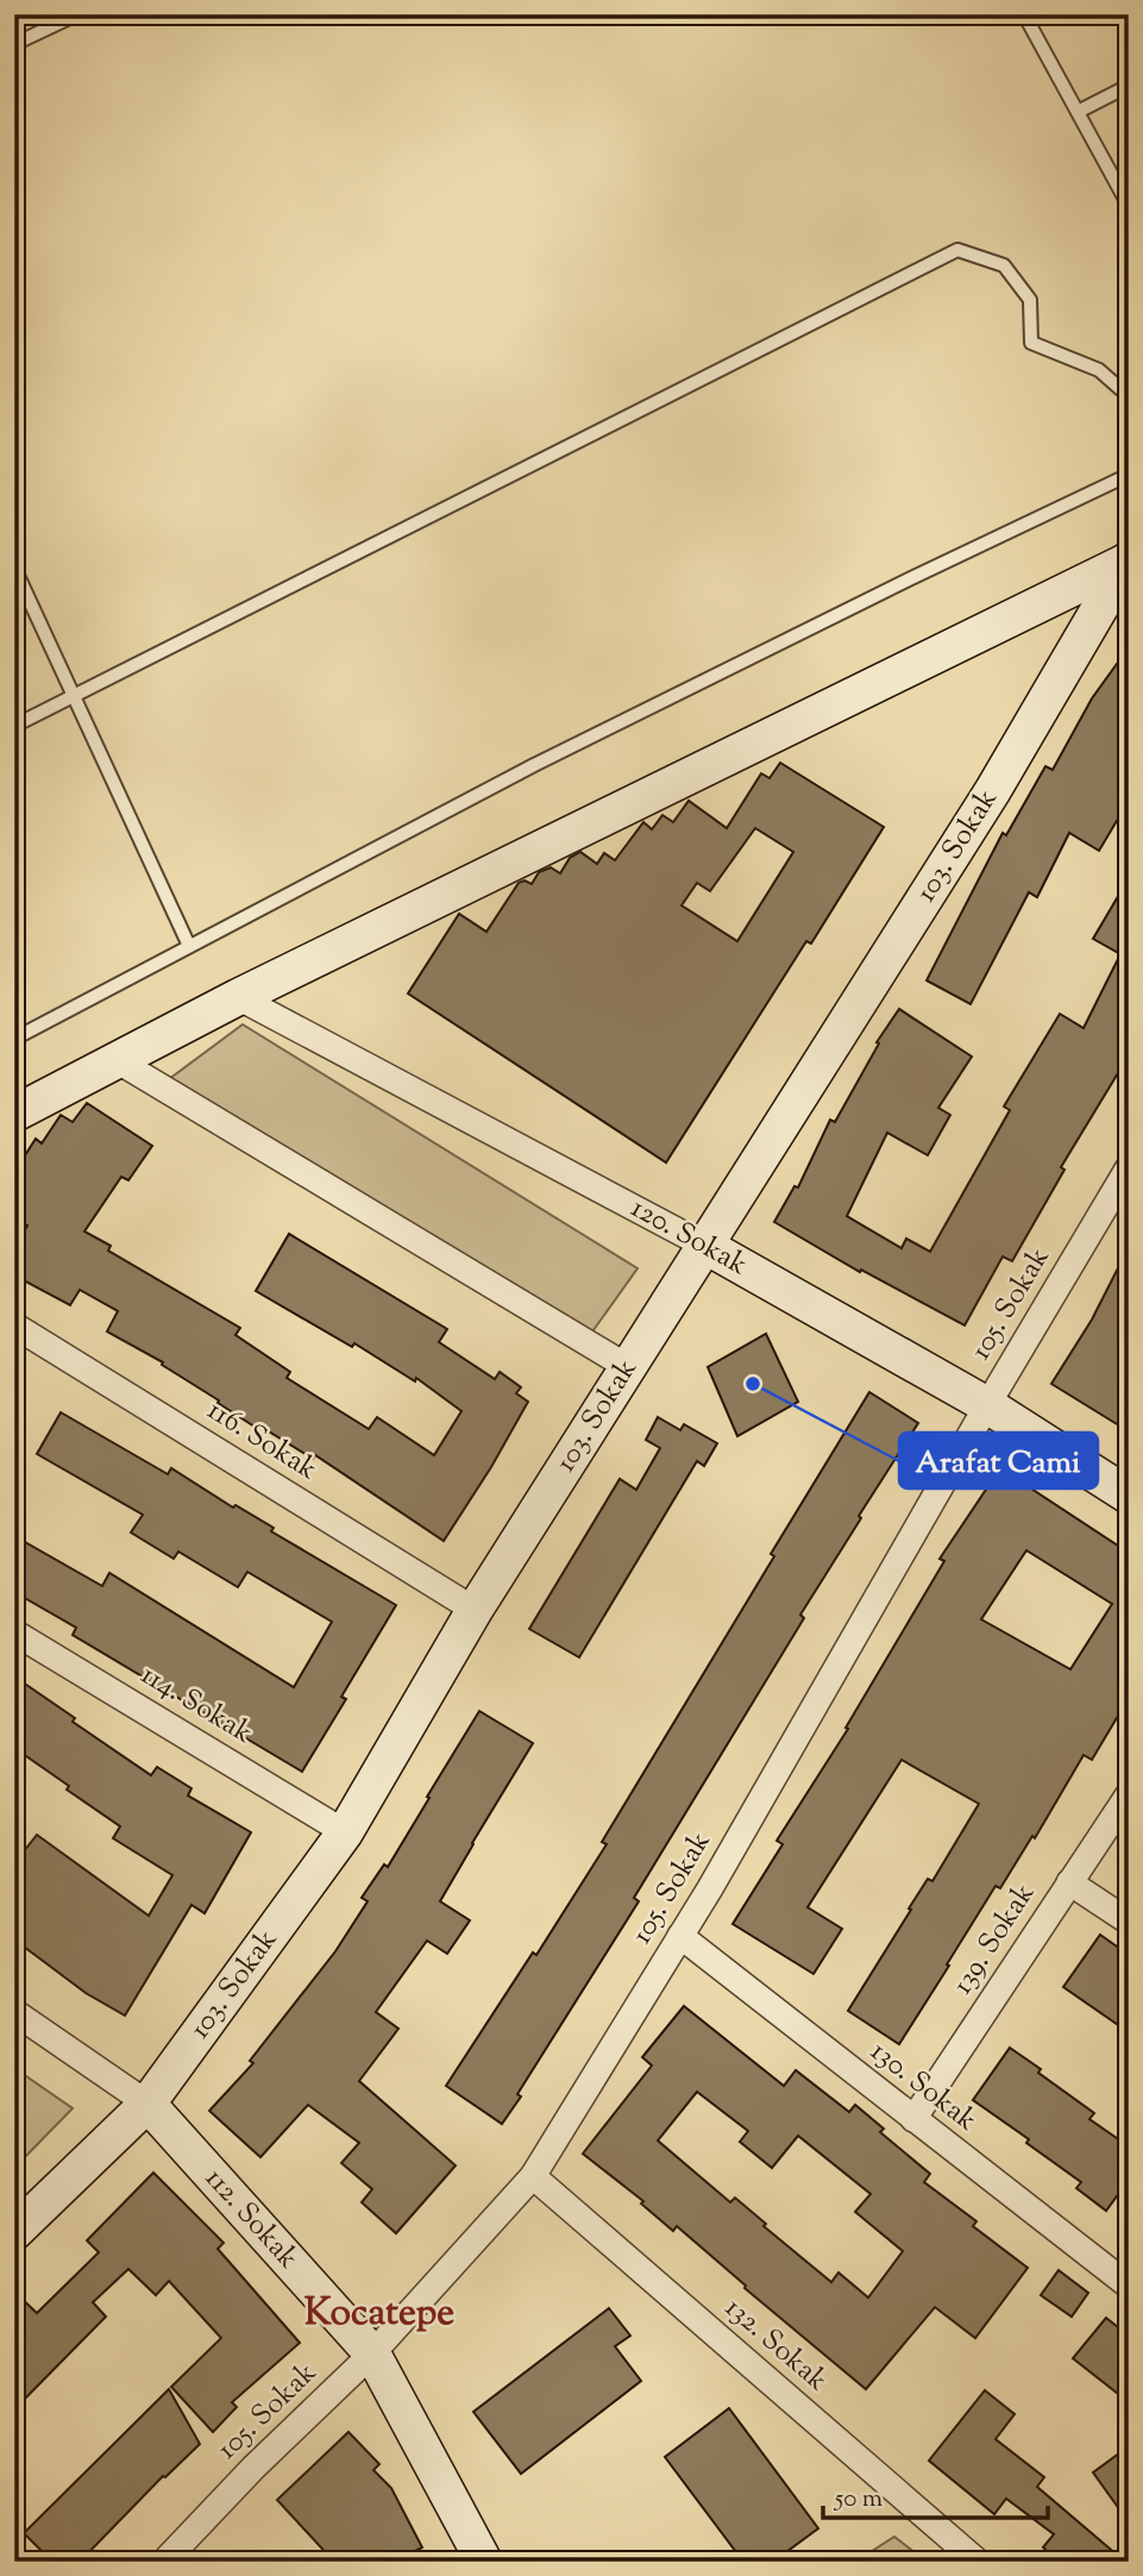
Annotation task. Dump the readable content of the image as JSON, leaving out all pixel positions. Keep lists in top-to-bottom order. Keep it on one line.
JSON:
{"streets":{"street":["103. Sokak","120. Sokak","105. Sokak","116. Sokak","114. Sokak","139. Sokak","130. Sokak","112. Sokak","132. Sokak"]},"crossings":[["103. Sokak","120. Sokak"],["103. Sokak","116. Sokak"],["103. Sokak","114. Sokak"],["103. Sokak","112. Sokak"],["120. Sokak","105. Sokak"],["105. Sokak","130. Sokak"],["105. Sokak","112. Sokak"],["105. Sokak","132. Sokak"],["139. Sokak","130. Sokak"]],"districts":["Kocatepe"],"places":["Arafat Cami"],"scale_bar":"50 m"}
